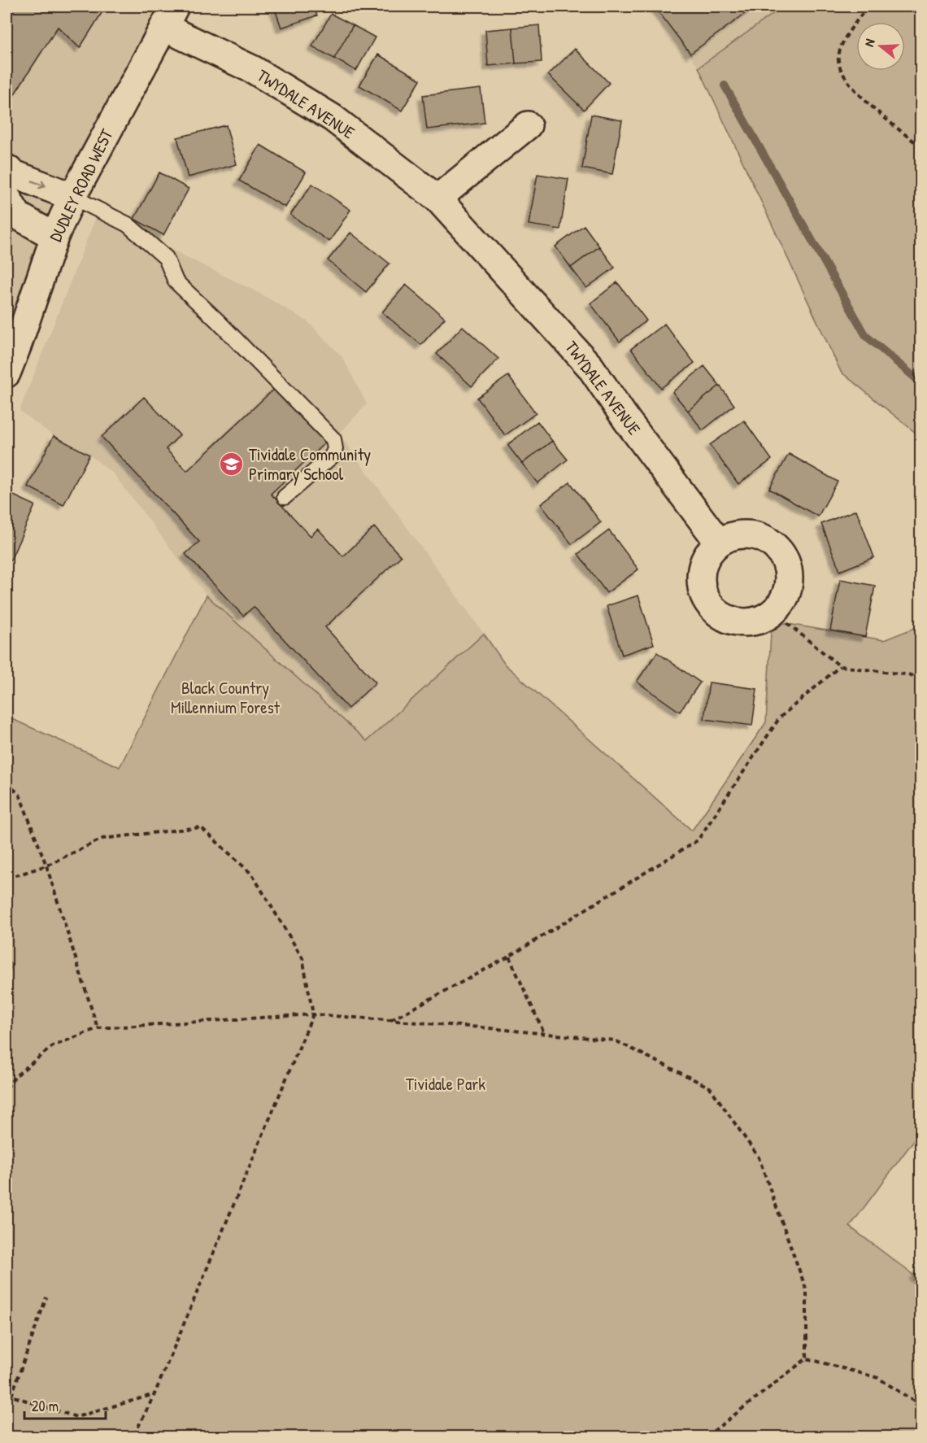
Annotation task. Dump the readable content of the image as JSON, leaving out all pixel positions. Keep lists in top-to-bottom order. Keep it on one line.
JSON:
{"streets":{"street":["TWYDALE AVENUE","DUDLEY ROAD WEST"]},"crossings":[["TWYDALE AVENUE","DUDLEY ROAD WEST"]],"parks":["Black Country Millennium Forest","Tividale Park"],"places":{"school or university":["Tividale Community Primary School"]},"scale_bar":"20 m","north":"left"}
